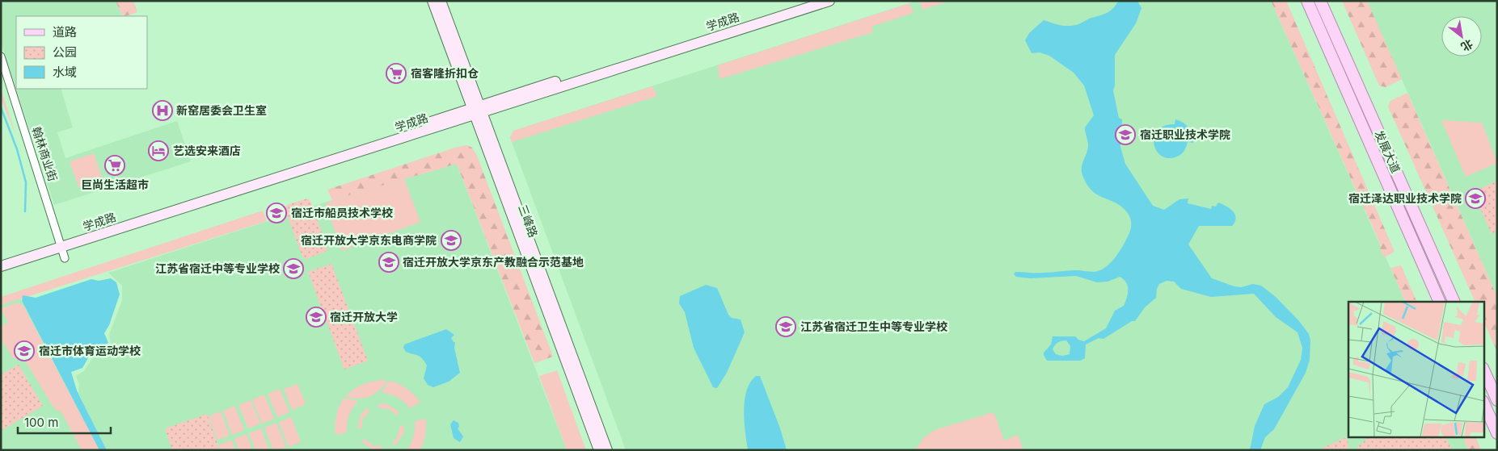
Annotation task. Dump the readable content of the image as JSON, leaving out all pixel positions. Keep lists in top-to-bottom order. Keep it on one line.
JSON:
{"streets":{"main road":["学成路","发展大道","三峰路"],"street":["翰林商业街"]},"crossings":[["学成路","翰林商业街"],["学成路","三峰路"]],"places":{"supermarket":["宿客隆折扣仓","巨尚生活超市"],"hospital":["新窑居委会卫生室"],"school or university":["宿迁职业技术学院","宿迁泽达职业技术学院","宿迁市船员技术学校","宿迁开放大学京东电商学院","宿迁开放大学京东产教融合示范基地","江苏省宿迁中等专业学校","宿迁开放大学","江苏省宿迁卫生中等专业学校","宿迁市体育运动学校"],"hotel":["艺选安来酒店"]},"legend":["道路","公园","水域"],"scale_bar":"100 m","north":"bottom right"}
